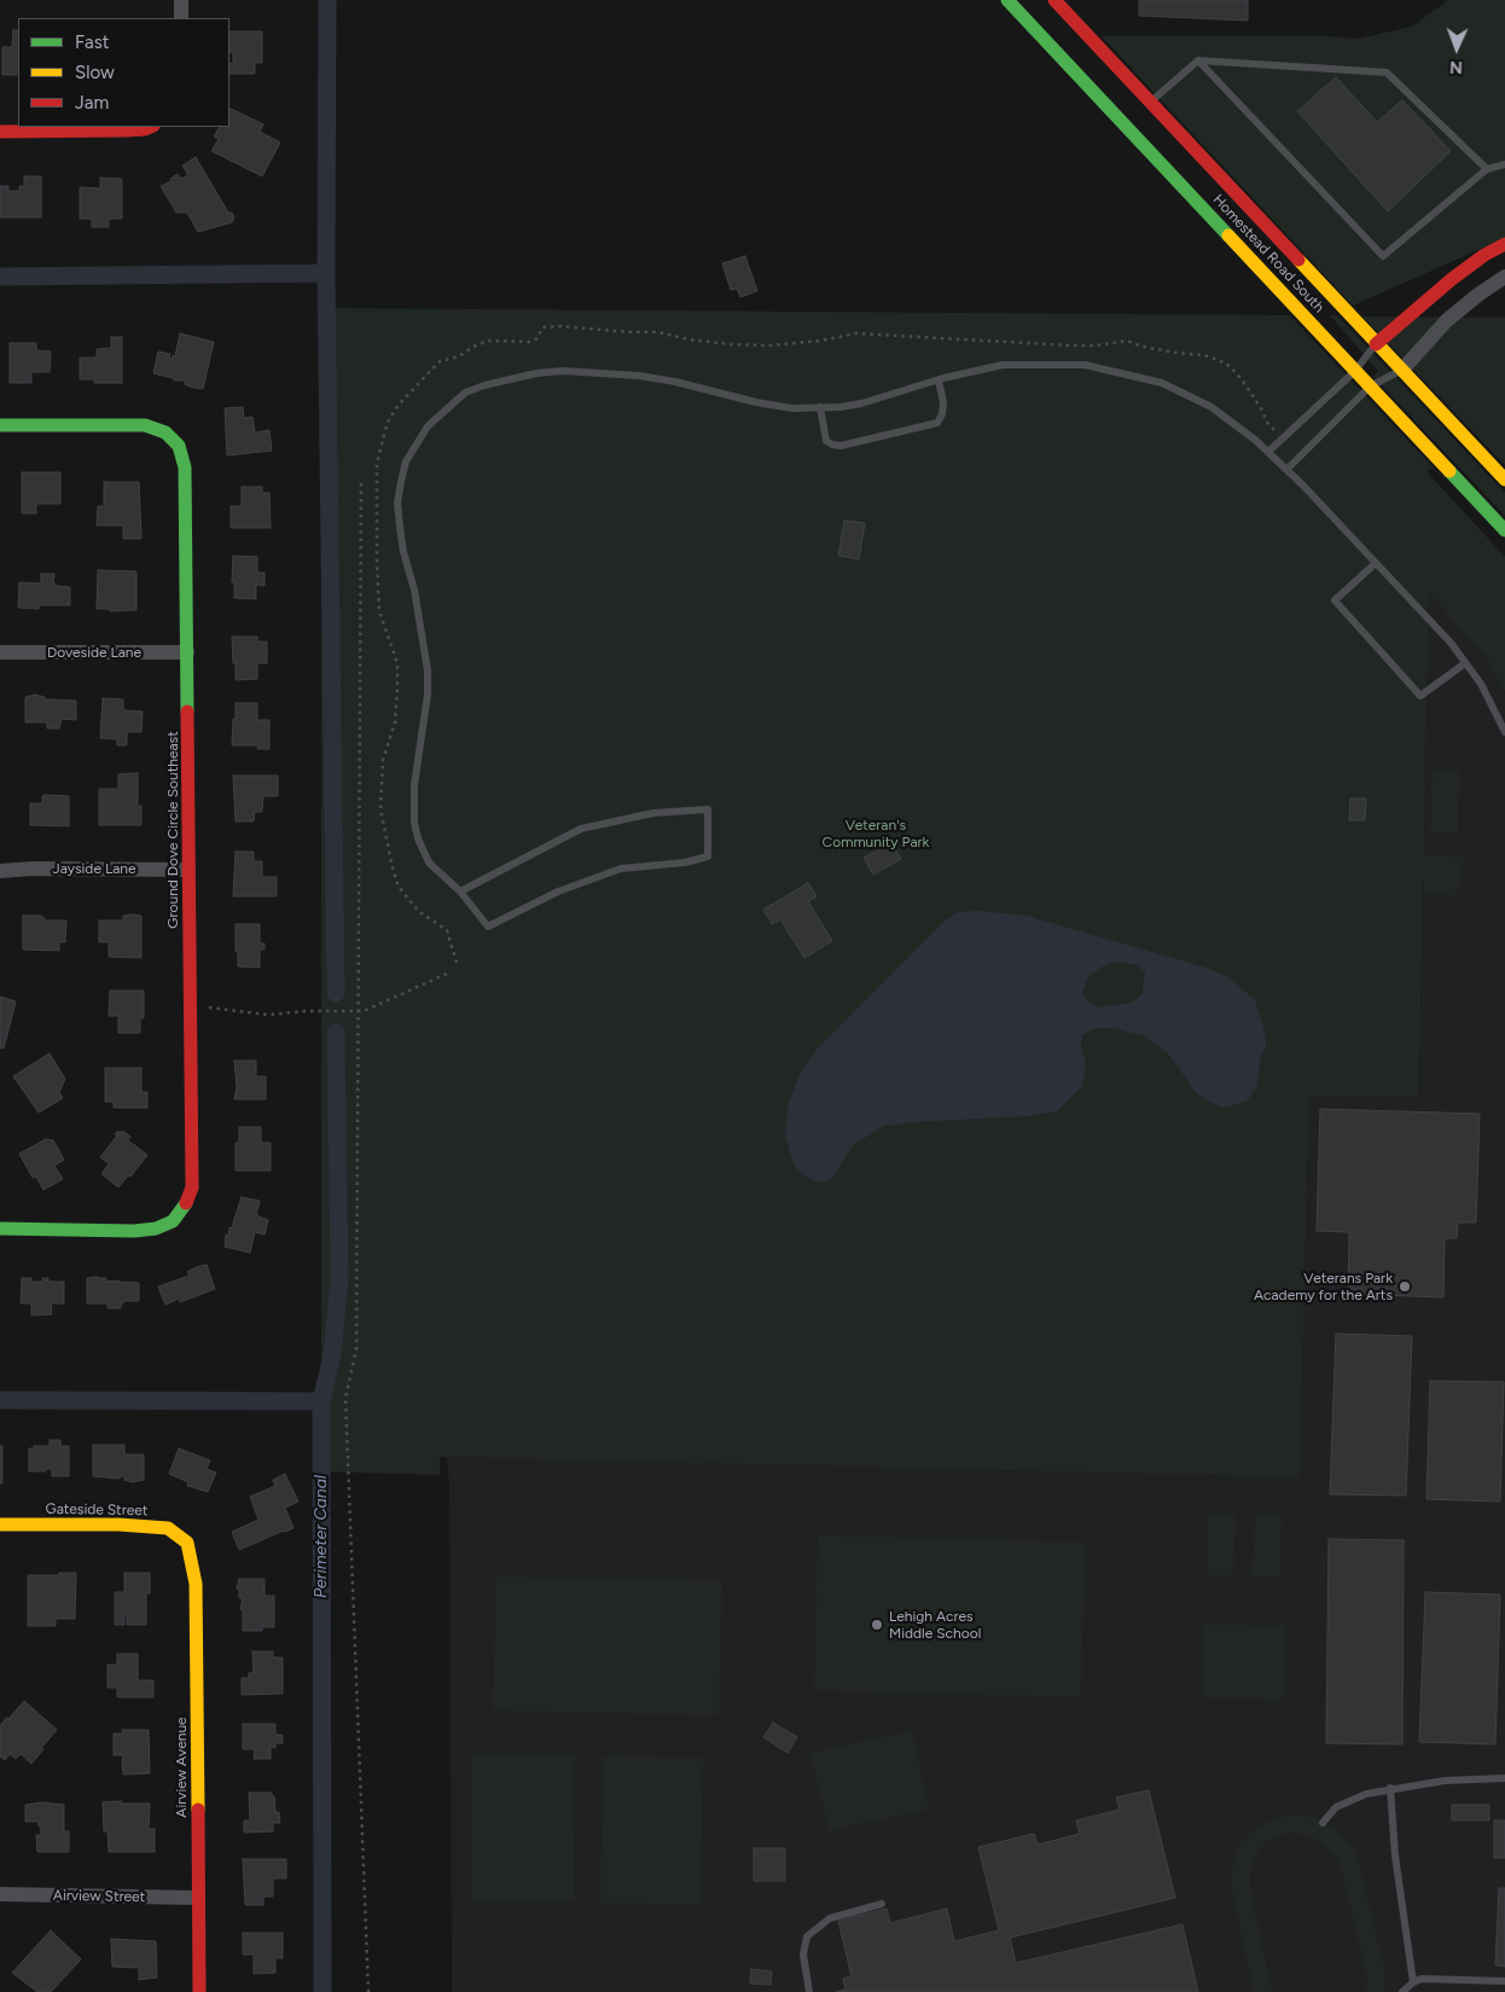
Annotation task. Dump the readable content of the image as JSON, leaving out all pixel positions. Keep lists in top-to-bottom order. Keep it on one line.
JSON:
{"streets":{"street":["Homestead Road South","Doveside Lane","Ground Dove Circle Southeast","Jayside Lane","Gateside Street","Airview Avenue","Airview Street"]},"crossings":[["Doveside Lane","Ground Dove Circle Southeast"],["Ground Dove Circle Southeast","Jayside Lane"],["Gateside Street","Airview Avenue"],["Airview Avenue","Airview Street"]],"water":["Perimeter Canal"],"parks":["Veteran's Community Park"],"places":["Veterans Park Academy for the Arts","Lehigh Acres Middle School"],"legend":["Fast","Slow","Jam"],"north":"bottom"}
